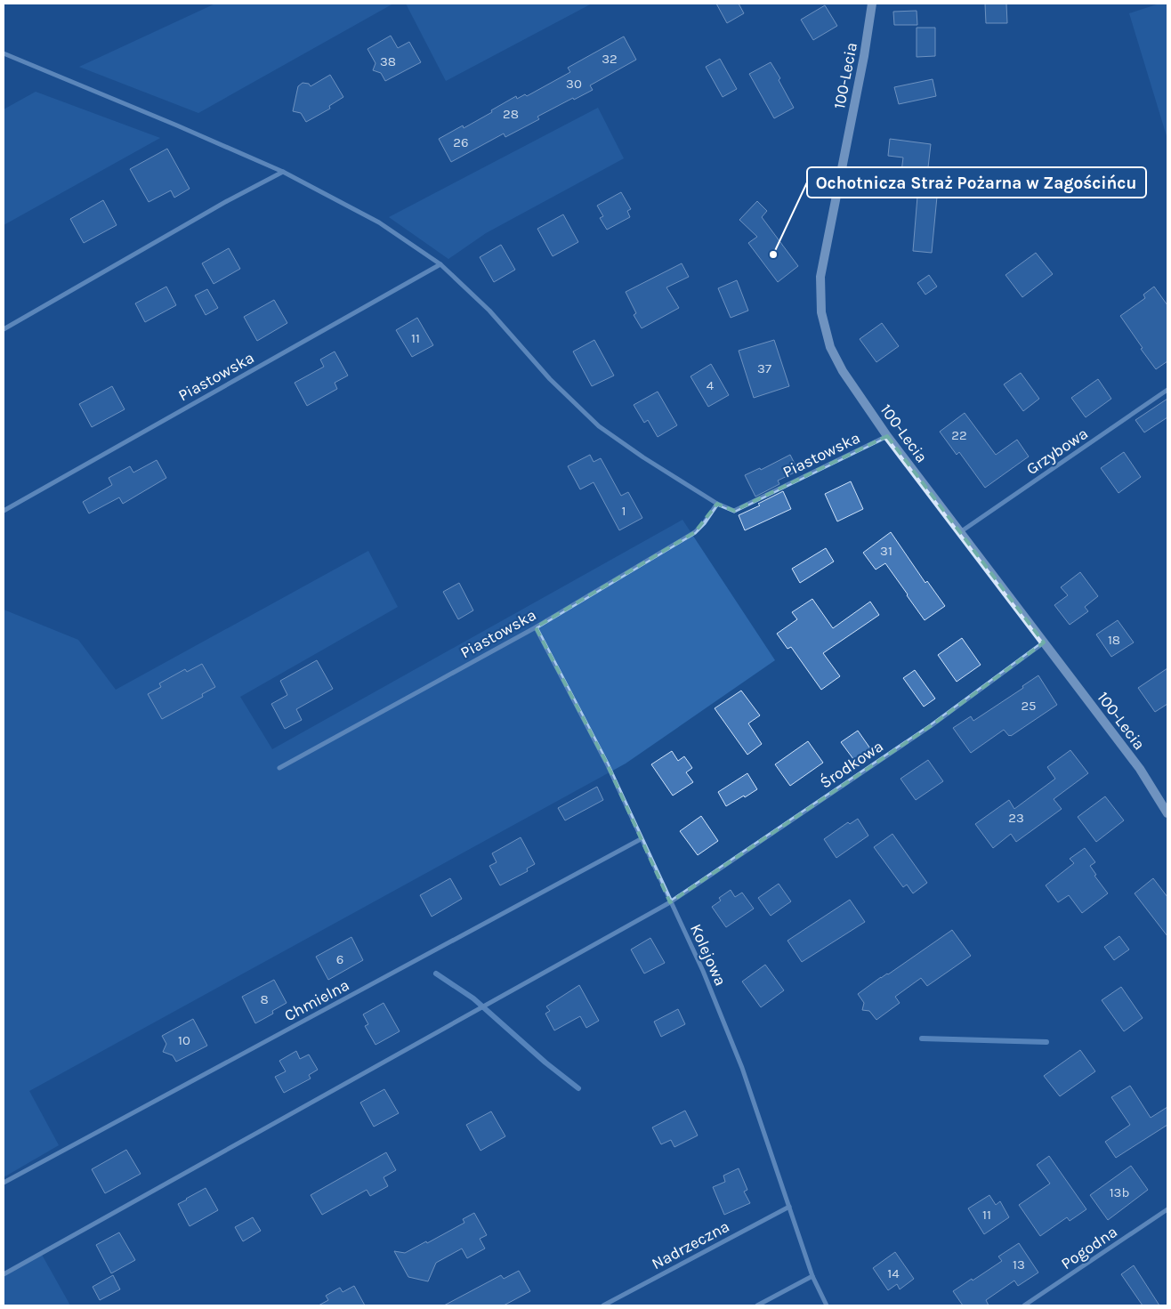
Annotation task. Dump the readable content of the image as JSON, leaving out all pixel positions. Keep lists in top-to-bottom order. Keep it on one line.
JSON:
{"streets":{"street":["100-Lecia","Piastowska","Grzybowa","Środkowa","Kolejowa","Chmielna","Nadrzeczna","Pogodna"]},"crossings":[["100-Lecia","Piastowska"],["100-Lecia","Grzybowa"],["100-Lecia","Środkowa"],["Piastowska","Kolejowa"],["Środkowa","Kolejowa"],["Kolejowa","Chmielna"],["Kolejowa","Nadrzeczna"]],"places":["Ochotnicza Straż Pożarna w Zagościńcu"],"house_numbers":["32","38","30","28","26","11","37","4","22","1","31","18","25","23","6","8","10","13b","11","13","14"]}
